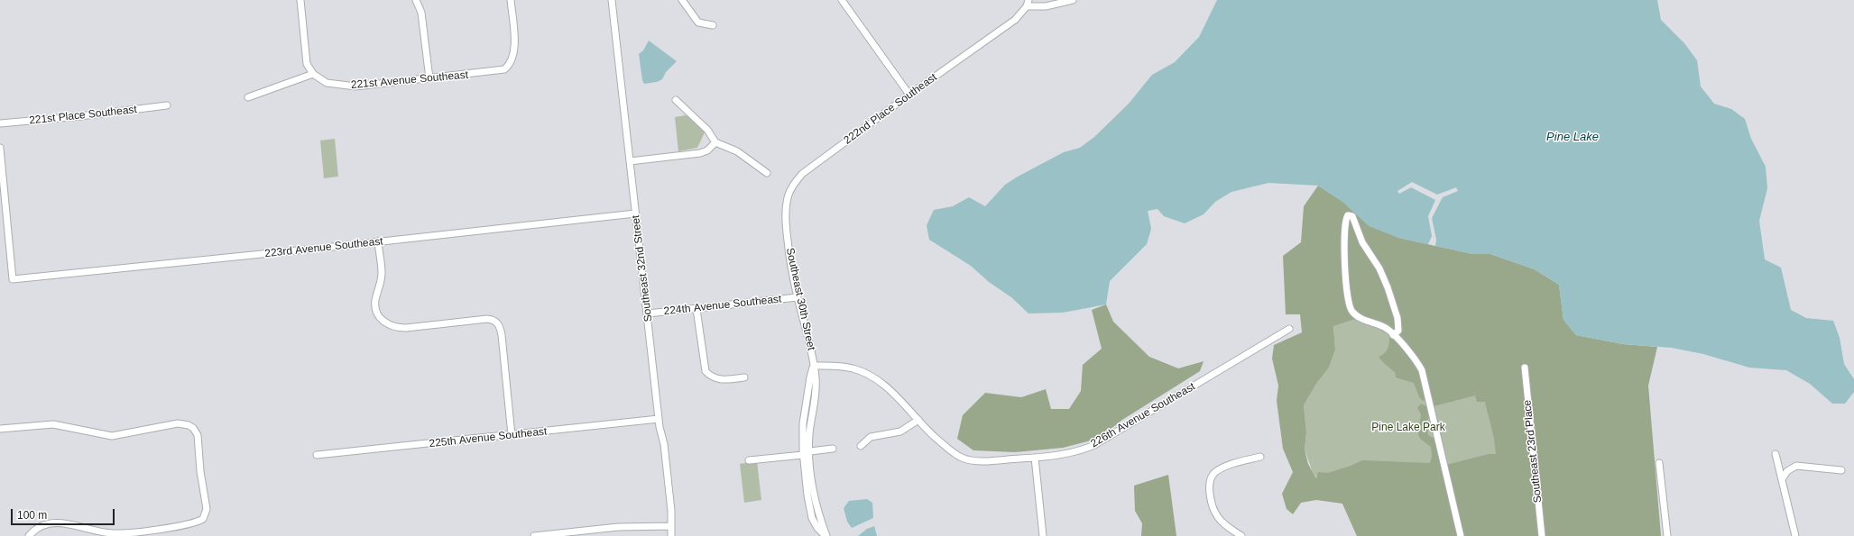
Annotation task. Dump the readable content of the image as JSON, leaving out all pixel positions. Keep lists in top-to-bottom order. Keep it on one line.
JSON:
{"streets":{"street":["221st Avenue Southeast","222nd Place Southeast","221st Place Southeast","223rd Avenue Southeast","Southeast 32nd Street","Southeast 30th Street","224th Avenue Southeast","226th Avenue Southeast","225th Avenue Southeast","Southeast 23rd Place"]},"crossings":[["222nd Place Southeast","Southeast 30th Street"],["223rd Avenue Southeast","Southeast 32nd Street"],["Southeast 32nd Street","224th Avenue Southeast"],["Southeast 32nd Street","225th Avenue Southeast"],["Southeast 30th Street","224th Avenue Southeast"]],"water":["Pine Lake"],"parks":["Pine Lake Park"],"scale_bar":"100 m"}
